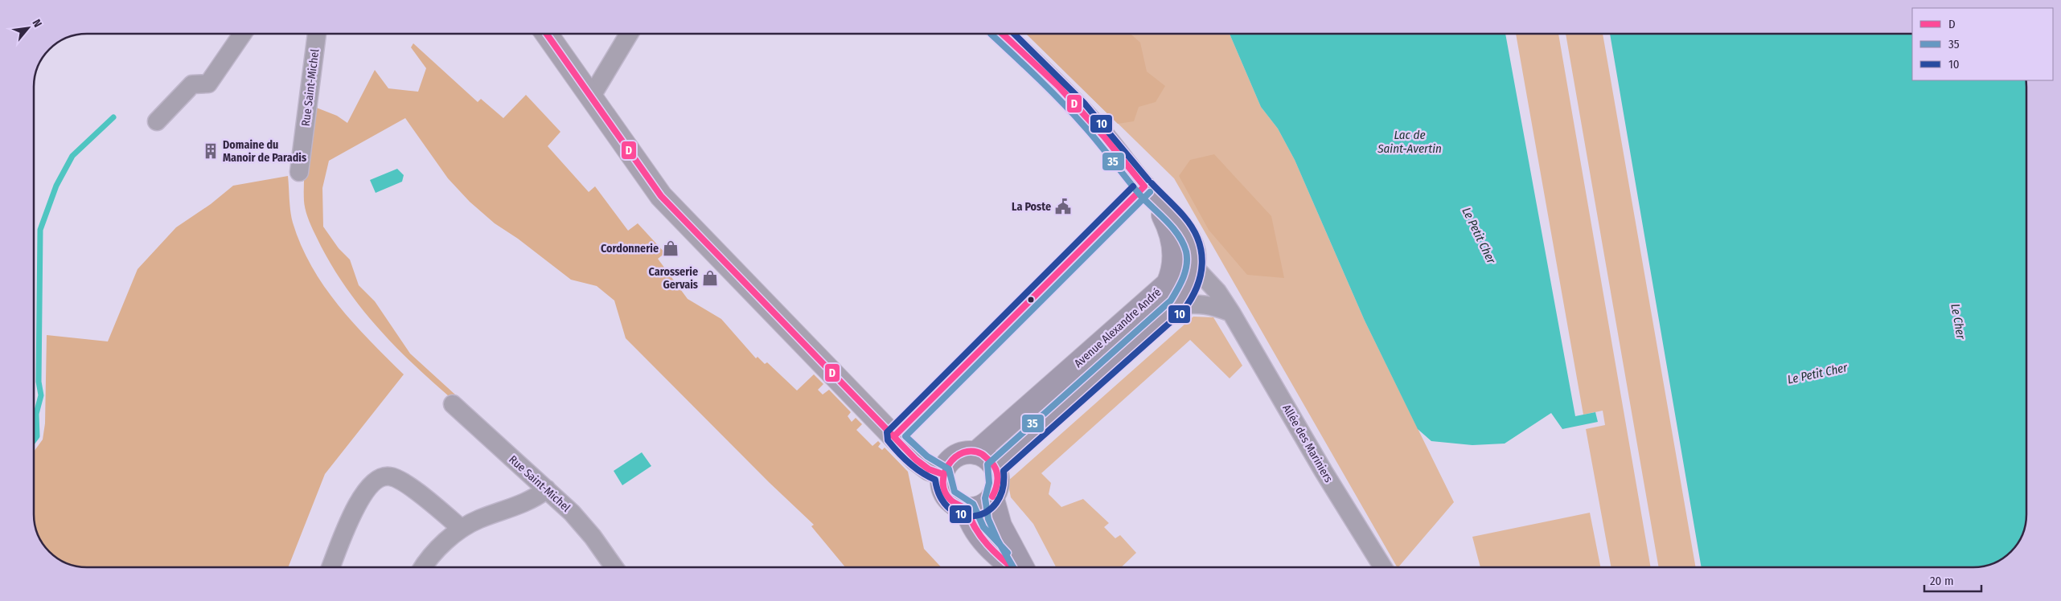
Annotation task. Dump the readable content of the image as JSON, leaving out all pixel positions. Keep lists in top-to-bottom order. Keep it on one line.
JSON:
{"streets":{"main road":["Avenue Alexandre André"],"street":["Rue Saint-Michel","Allée des Mariniers"]},"crossings":[["Avenue Alexandre André","Allée des Mariniers"]],"water":["Lac de Saint-Avertin","Le Petit Cher","Le Cher"],"places":{"building":["Domaine du Manoir de Paradis"],"public building":["La Poste"],"shop":["Cordonnerie","Carosserie Gervais"]},"lines":["transit line D","transit line 35","transit line 10"],"legend":["D","35","10"],"scale_bar":"20 m","north":"top right"}
